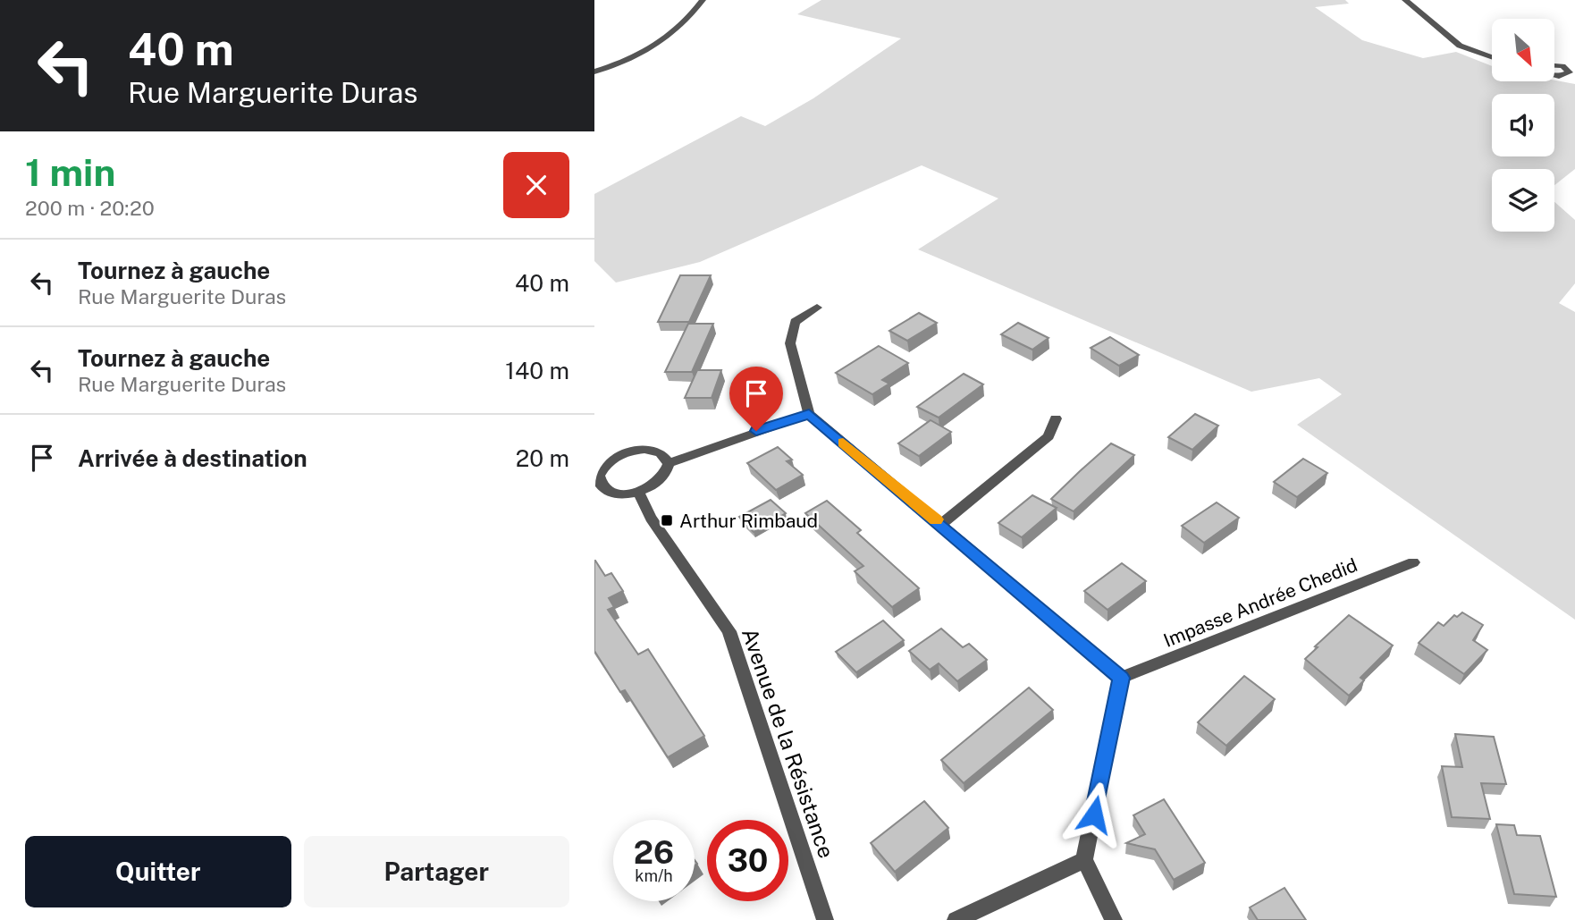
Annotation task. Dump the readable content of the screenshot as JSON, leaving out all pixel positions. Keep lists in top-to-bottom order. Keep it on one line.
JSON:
{"streets":{"street":["Impasse Andrée Chedid","Avenue de la Résistance"]},"places":{"transit":["Arthur Rimbaud"]},"north":"bottom right","page":{"turn":["40 m","Rue Marguerite Duras"],"heading":["1 min","200 m · 20:20"],"list":[{"name":"Tournez à gauche","note":"Rue Marguerite Duras","value":"40 m"},{"name":"Tournez à gauche","note":"Rue Marguerite Duras","value":"140 m"},{"name":"Arrivée à destination","value":"20 m"}],"speed":"26 km/h","limit":"30","buttons":["Quitter","Partager"]}}
